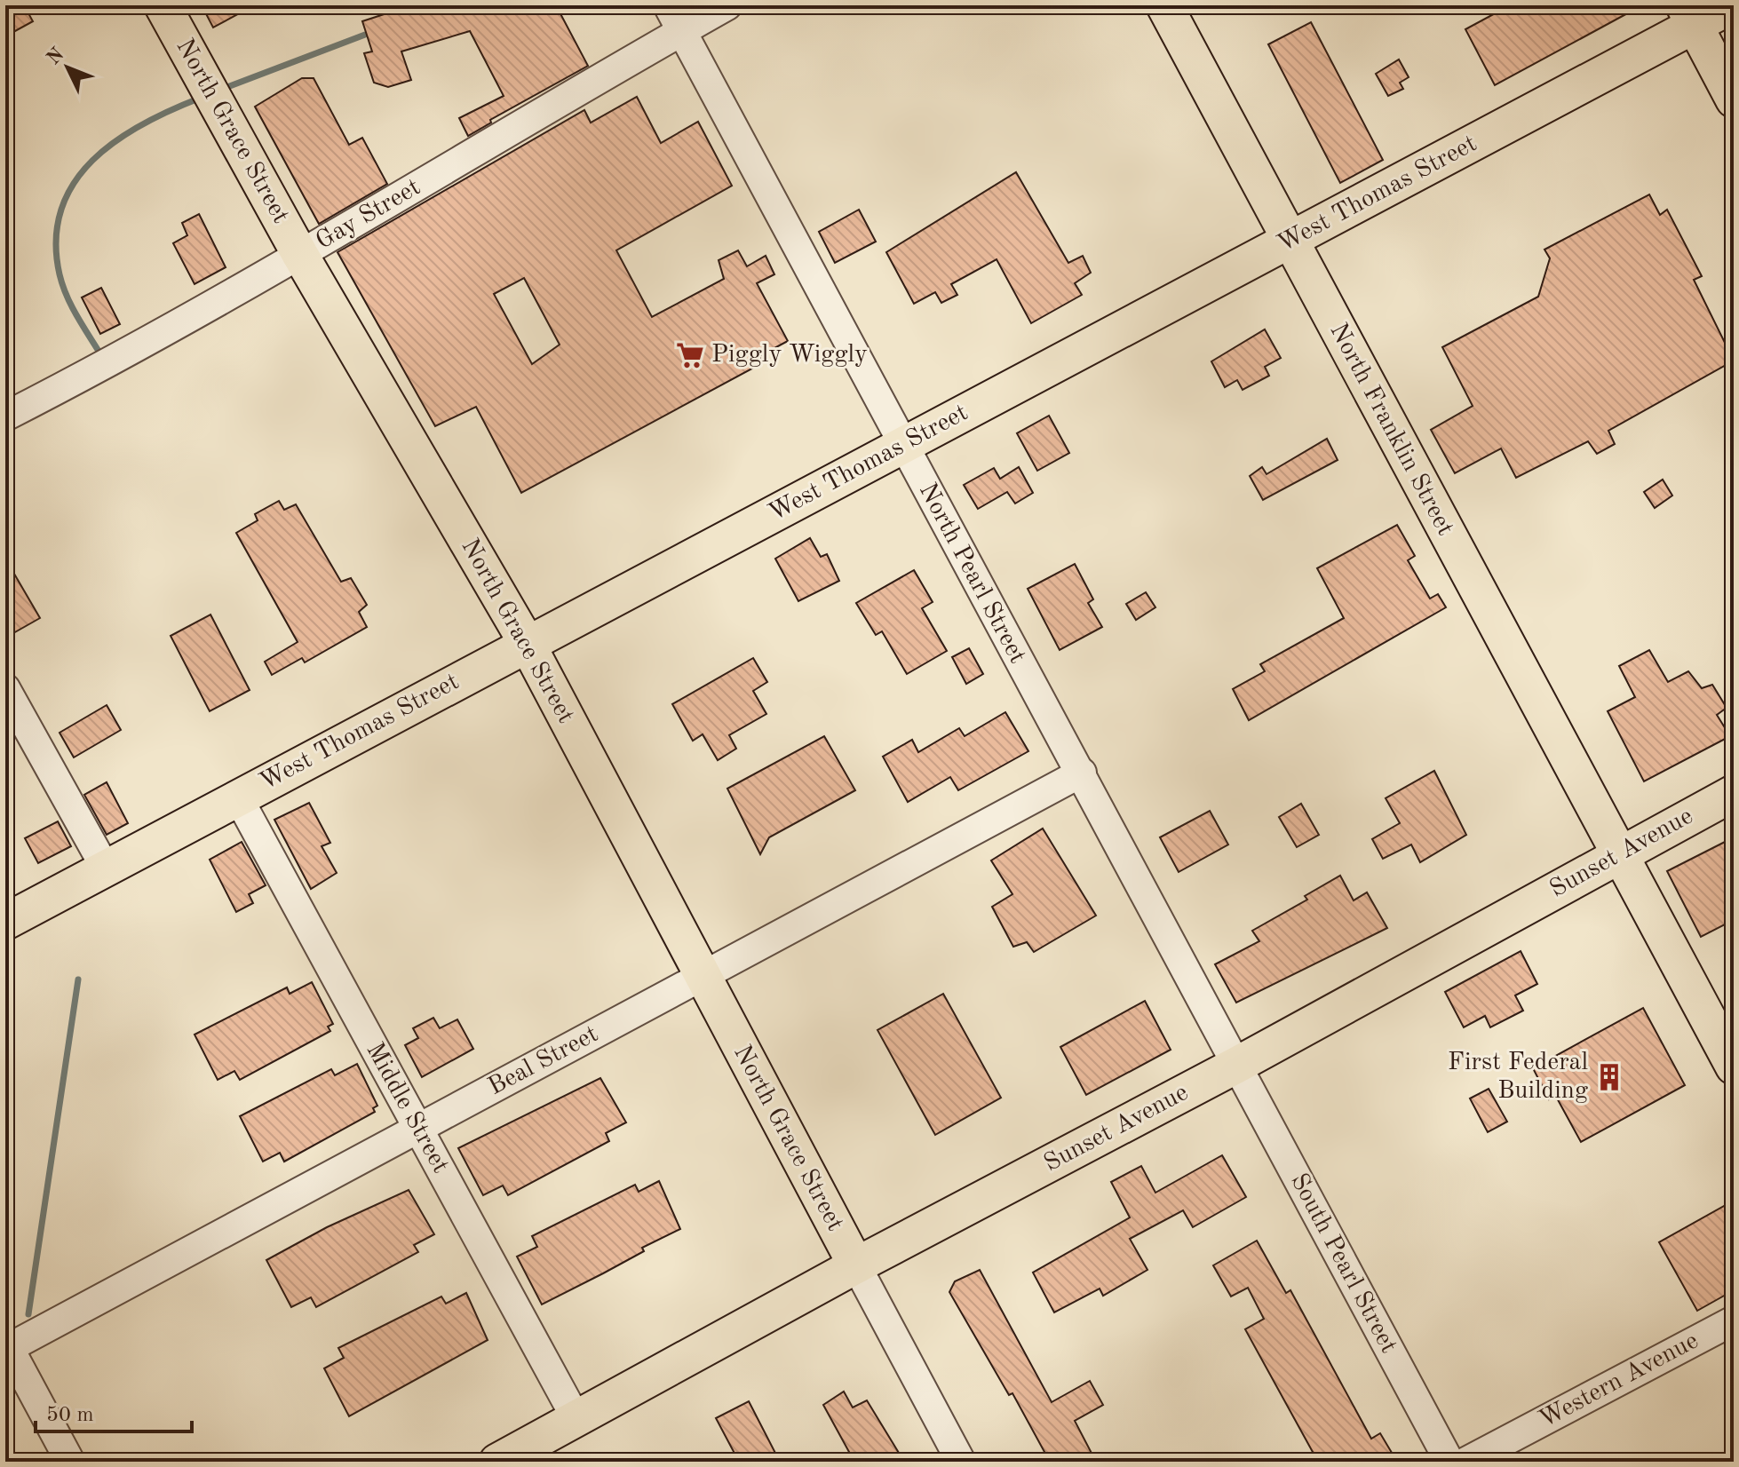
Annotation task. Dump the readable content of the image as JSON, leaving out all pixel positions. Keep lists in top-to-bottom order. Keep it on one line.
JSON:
{"streets":{"main road":["North Grace Street","West Thomas Street","North Franklin Street","Sunset Avenue"],"street":["Gay Street","North Pearl Street","Beal Street","Middle Street","South Pearl Street","Western Avenue"]},"crossings":[["North Grace Street","West Thomas Street"],["North Grace Street","Gay Street"],["North Grace Street","Sunset Avenue"],["North Grace Street","Beal Street"],["West Thomas Street","North Franklin Street"],["West Thomas Street","North Pearl Street"],["West Thomas Street","Middle Street"],["Gay Street","North Pearl Street"],["North Franklin Street","Sunset Avenue"],["North Pearl Street","Sunset Avenue"],["North Pearl Street","Beal Street"],["North Pearl Street","South Pearl Street"],["Sunset Avenue","Middle Street"],["Sunset Avenue","South Pearl Street"],["Beal Street","Middle Street"]],"places":{"supermarket":["Piggly Wiggly"],"building":["First Federal Building"]},"scale_bar":"50 m","north":"top left"}
